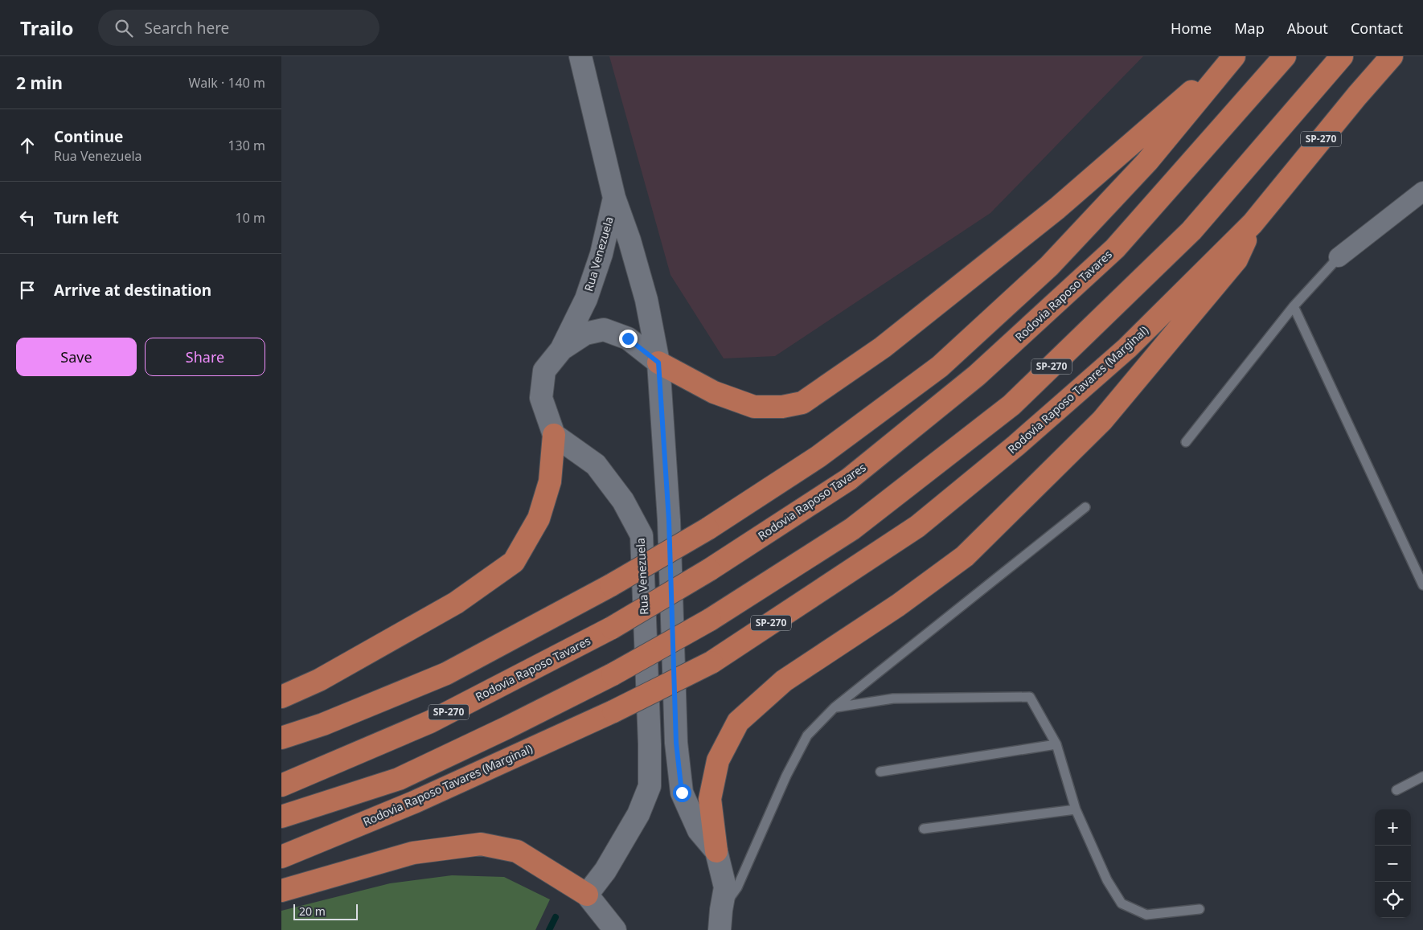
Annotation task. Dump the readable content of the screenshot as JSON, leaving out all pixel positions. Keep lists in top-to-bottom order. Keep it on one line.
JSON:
{"streets":{"highway":["SP-270","Rodovia Raposo Tavares","Rodovia Raposo Tavares (Marginal)"],"main road":["Rua Venezuela"]},"scale_bar":"20 m","page":{"header":"Trailo","search":"Search here","nav":["Home","Map","About","Contact"],"heading":["2 min","Walk · 140 m"],"list":[["Continue","Rua Venezuela","130 m"],["Turn left","10 m"],"Arrive at destination"],"buttons":["Save","Share"],"map_buttons":["+","−"],"scale":"20 m"}}
